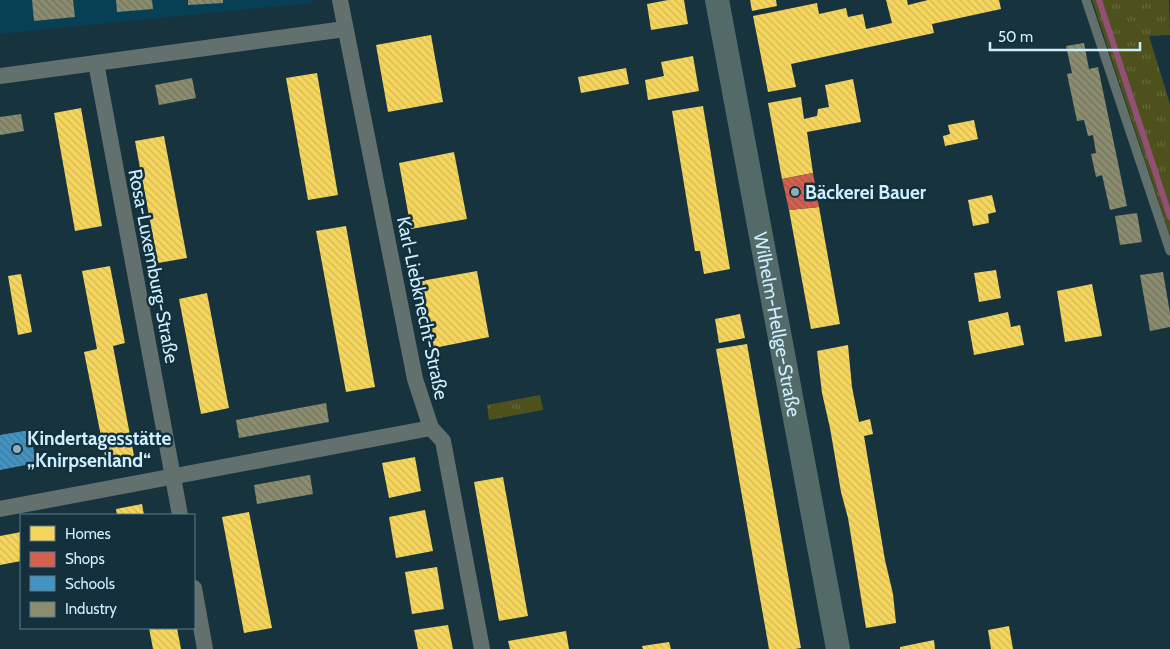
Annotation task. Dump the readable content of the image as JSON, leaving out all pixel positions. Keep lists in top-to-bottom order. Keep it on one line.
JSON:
{"streets":{"main road":["Wilhelm-Hellge-Straße"],"street":["Rosa-Luxemburg-Straße","Karl-Liebknecht-Straße"]},"places":["Bäckerei Bauer","Kindertagesstätte „Knirpsenland“"],"legend":["Homes","Shops","Schools","Industry"],"scale_bar":"50 m"}
